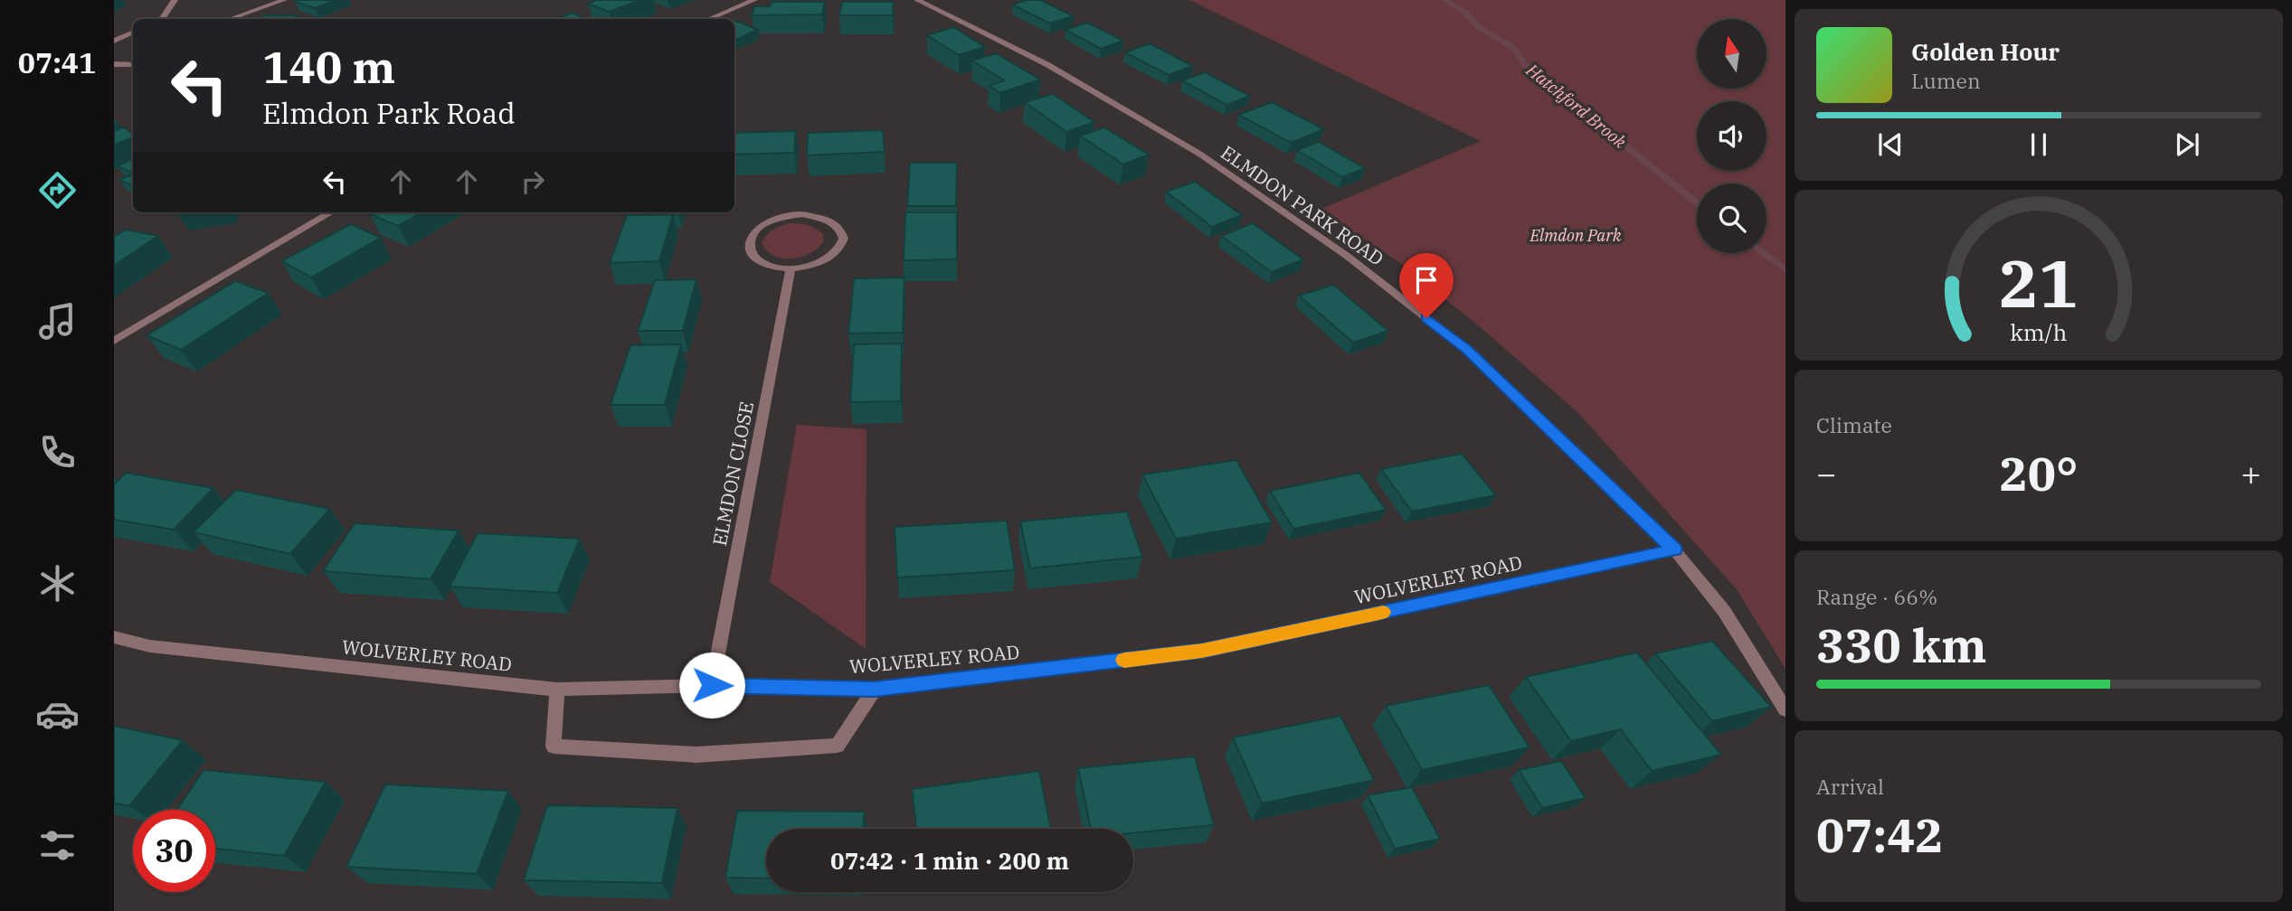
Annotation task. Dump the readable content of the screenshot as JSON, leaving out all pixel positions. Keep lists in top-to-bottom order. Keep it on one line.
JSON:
{"streets":{"street":["ELMDON PARK ROAD","ELMDON CLOSE","WOLVERLEY ROAD"]},"crossings":[["ELMDON PARK ROAD","WOLVERLEY ROAD"],["ELMDON CLOSE","WOLVERLEY ROAD"]],"water":["Hatchford Brook"],"parks":["Elmdon Park"],"north":"top","page":{"tabs":"07:41","turn":["140 m","Elmdon Park Road"],"song":["Golden Hour","Lumen"],"tile":["Climate",["Range · 66%","330 km"],["Arrival","07:42"]],"heat":["−","20°","+"],"limit":"30","trip":"07:42 · 1 min · 200 m","gauge":["21","km/h"]}}
